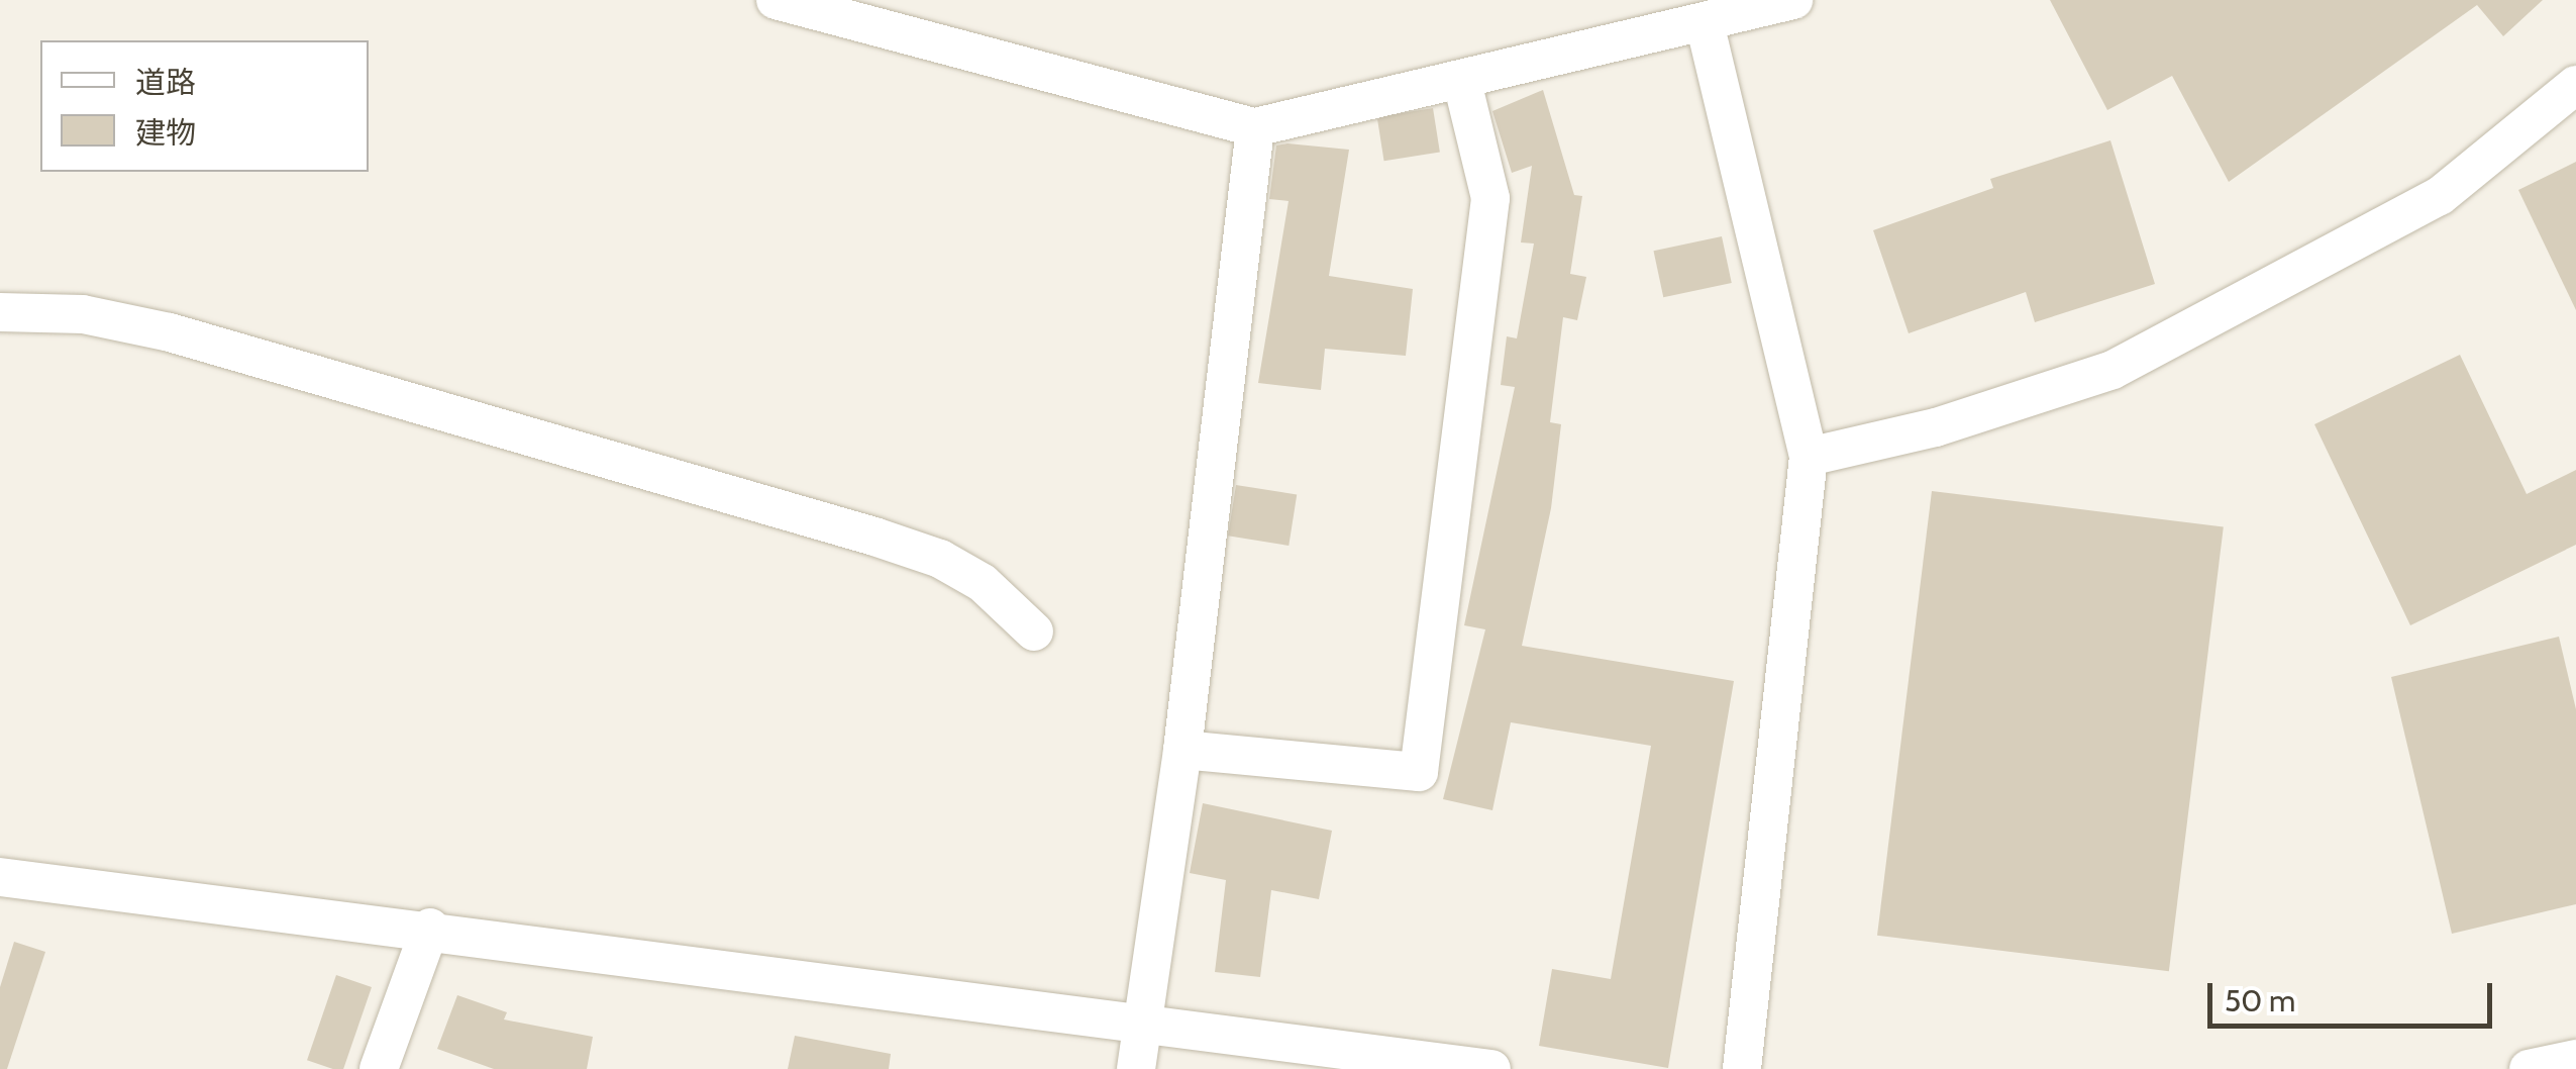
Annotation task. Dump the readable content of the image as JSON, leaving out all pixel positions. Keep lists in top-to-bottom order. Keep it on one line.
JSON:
{"legend":["道路","建物"],"scale_bar":"50 m"}
